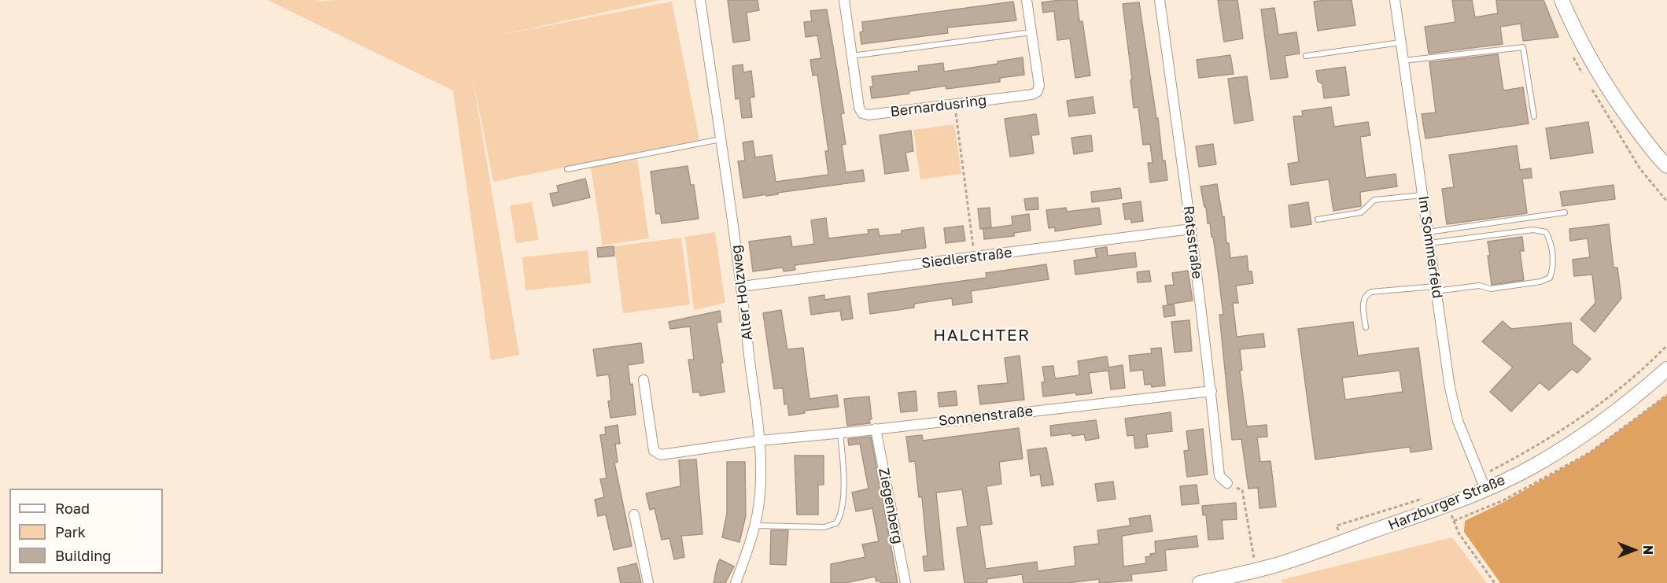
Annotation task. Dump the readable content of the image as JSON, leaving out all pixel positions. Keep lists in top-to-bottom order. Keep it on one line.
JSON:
{"streets":{"main road":["Harzburger Straße"],"street":["Bernardusring","Ratsstraße","Im Sommerfeld","Siedlerstraße","Alter Holzweg","Sonnenstraße","Ziegenberg"]},"crossings":[["Ratsstraße","Siedlerstraße"],["Ratsstraße","Sonnenstraße"],["Im Sommerfeld","Harzburger Straße"],["Siedlerstraße","Alter Holzweg"],["Alter Holzweg","Sonnenstraße"],["Sonnenstraße","Ziegenberg"]],"districts":["HALCHTER"],"legend":["Road","Park","Building"],"north":"right"}
